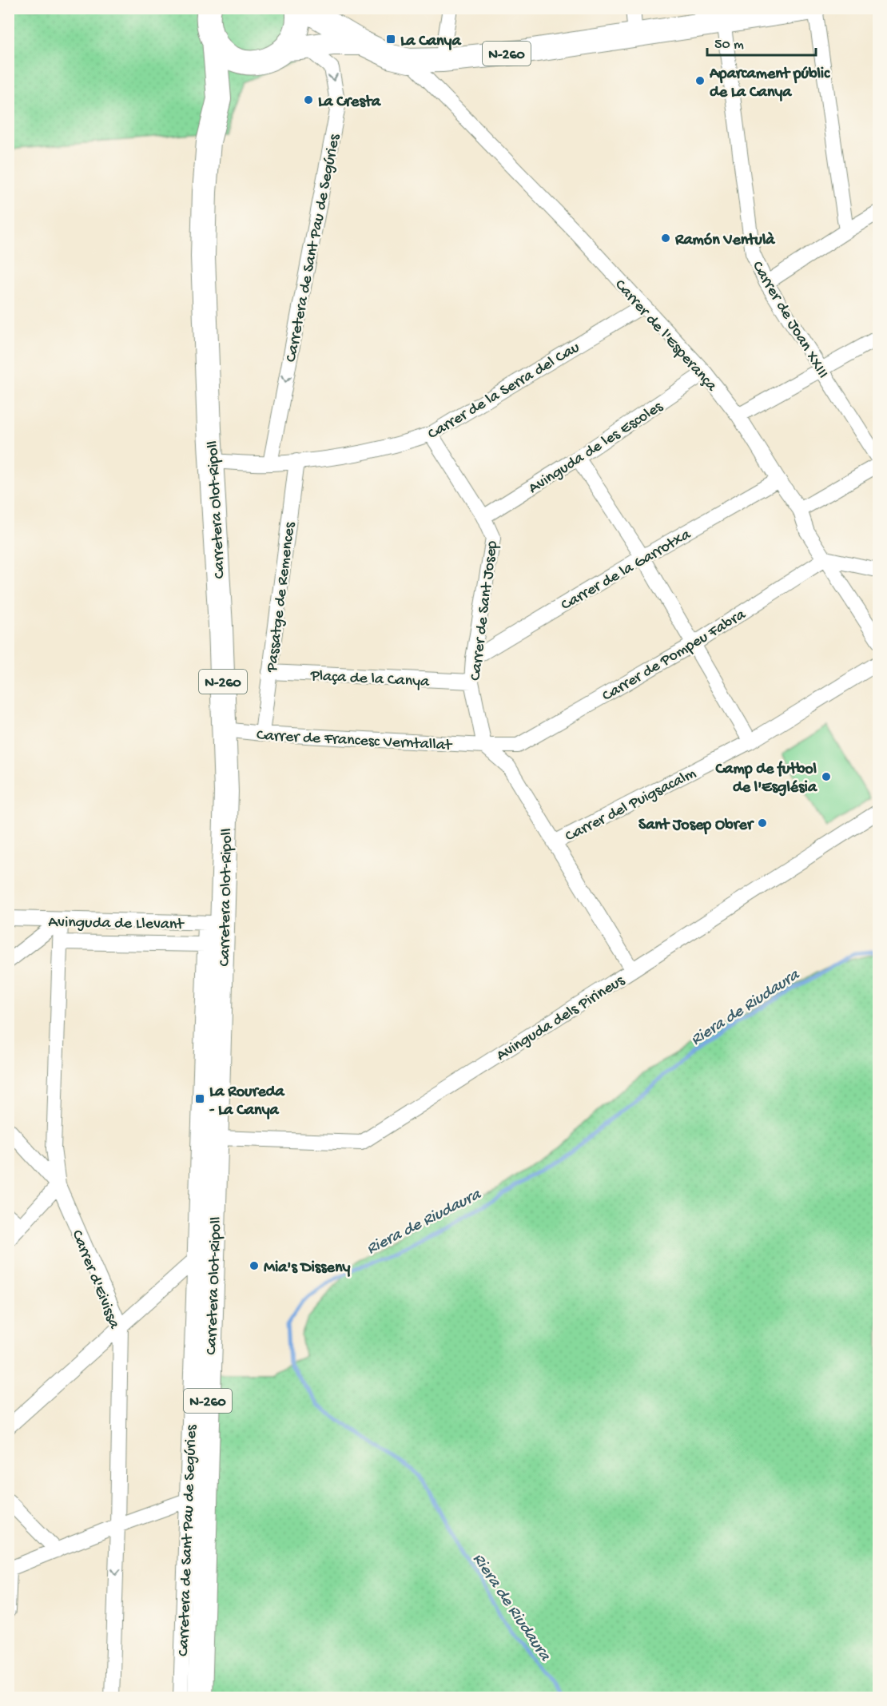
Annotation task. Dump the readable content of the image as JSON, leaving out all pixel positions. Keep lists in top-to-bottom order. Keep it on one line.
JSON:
{"streets":{"main road":["N-260","Carretera Olot-Ripoll"],"street":["Carretera de Sant Pau de Segúries","Carrer de Joan XXIII","Carrer de l'Esperança","Carrer de la Serra del Cau","Avinguda de les Escoles","Carrer de la Garrotxa","Passatge de Remences","Carrer de Sant Josep","Carrer de Pompeu Fabra","Plaça de la Canya","Carrer de Francesc Verntallat","Carrer del Puigsacalm","Avinguda de Llevant","Avinguda dels Pirineus","Carrer d'Eivissa"]},"crossings":[["N-260","Carretera de Sant Pau de Segúries"],["N-260","Carrer de Joan XXIII"],["N-260","Carrer de l'Esperança"],["N-260","Carretera Olot-Ripoll"],["Carretera de Sant Pau de Segúries","Carrer de la Serra del Cau"],["Carretera de Sant Pau de Segúries","Carretera Olot-Ripoll"],["Carretera de Sant Pau de Segúries","Avinguda de Llevant"],["Carrer de l'Esperança","Carrer de la Serra del Cau"],["Carrer de l'Esperança","Avinguda de les Escoles"],["Carrer de l'Esperança","Carrer de la Garrotxa"],["Carrer de l'Esperança","Carrer de Pompeu Fabra"],["Carrer de la Serra del Cau","Carretera Olot-Ripoll"],["Carrer de la Serra del Cau","Passatge de Remences"],["Carrer de la Serra del Cau","Carrer de Sant Josep"],["Avinguda de les Escoles","Carrer de Sant Josep"],["Carretera Olot-Ripoll","Carrer de Francesc Verntallat"],["Carretera Olot-Ripoll","Avinguda de Llevant"],["Carretera Olot-Ripoll","Avinguda dels Pirineus"],["Carrer de la Garrotxa","Carrer de Sant Josep"],["Passatge de Remences","Plaça de la Canya"],["Passatge de Remences","Carrer de Francesc Verntallat"],["Carrer de Sant Josep","Plaça de la Canya"],["Carrer de Sant Josep","Carrer de Francesc Verntallat"],["Carrer de Pompeu Fabra","Carrer de Francesc Verntallat"],["Avinguda de Llevant","Carrer d'Eivissa"]],"water":["Riera de Riudaura"],"places":{"transit":["La Canya","La Roureda - La Canya"],"other":["Aparcament públic de La Canya","La Cresta","Ramón Ventulà","Camp de futbol de l'Església","Sant Josep Obrer","Mia's Disseny"]},"scale_bar":"50 m"}
